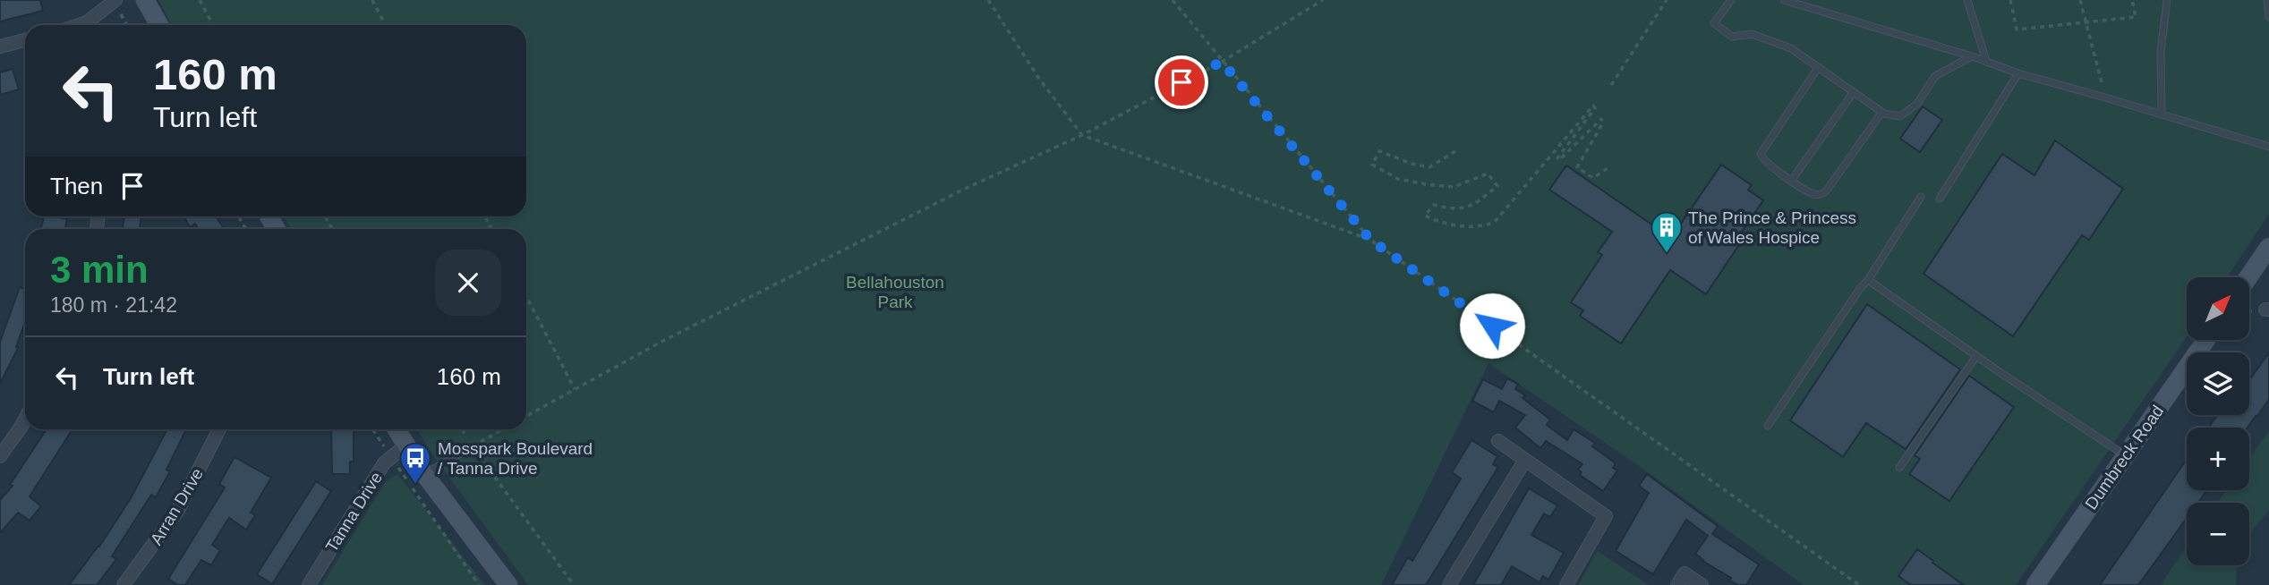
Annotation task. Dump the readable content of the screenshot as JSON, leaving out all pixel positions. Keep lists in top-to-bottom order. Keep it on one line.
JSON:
{"streets":{"main road":["Dumbreck Road"],"street":["Arran Drive","Tanna Drive"]},"parks":["Bellahouston Park"],"places":{"building":["The Prince & Princess of Wales Hospice"],"bus stop":["Mosspark Boulevard / Tanna Drive"]},"north":"top right","page":{"turn":["160 m","Turn left"],"then":"Then","heading":["3 min","180 m · 21:42"],"map_buttons":["+","−"],"list":[{"name":"Turn left","value":"160 m"}]}}
